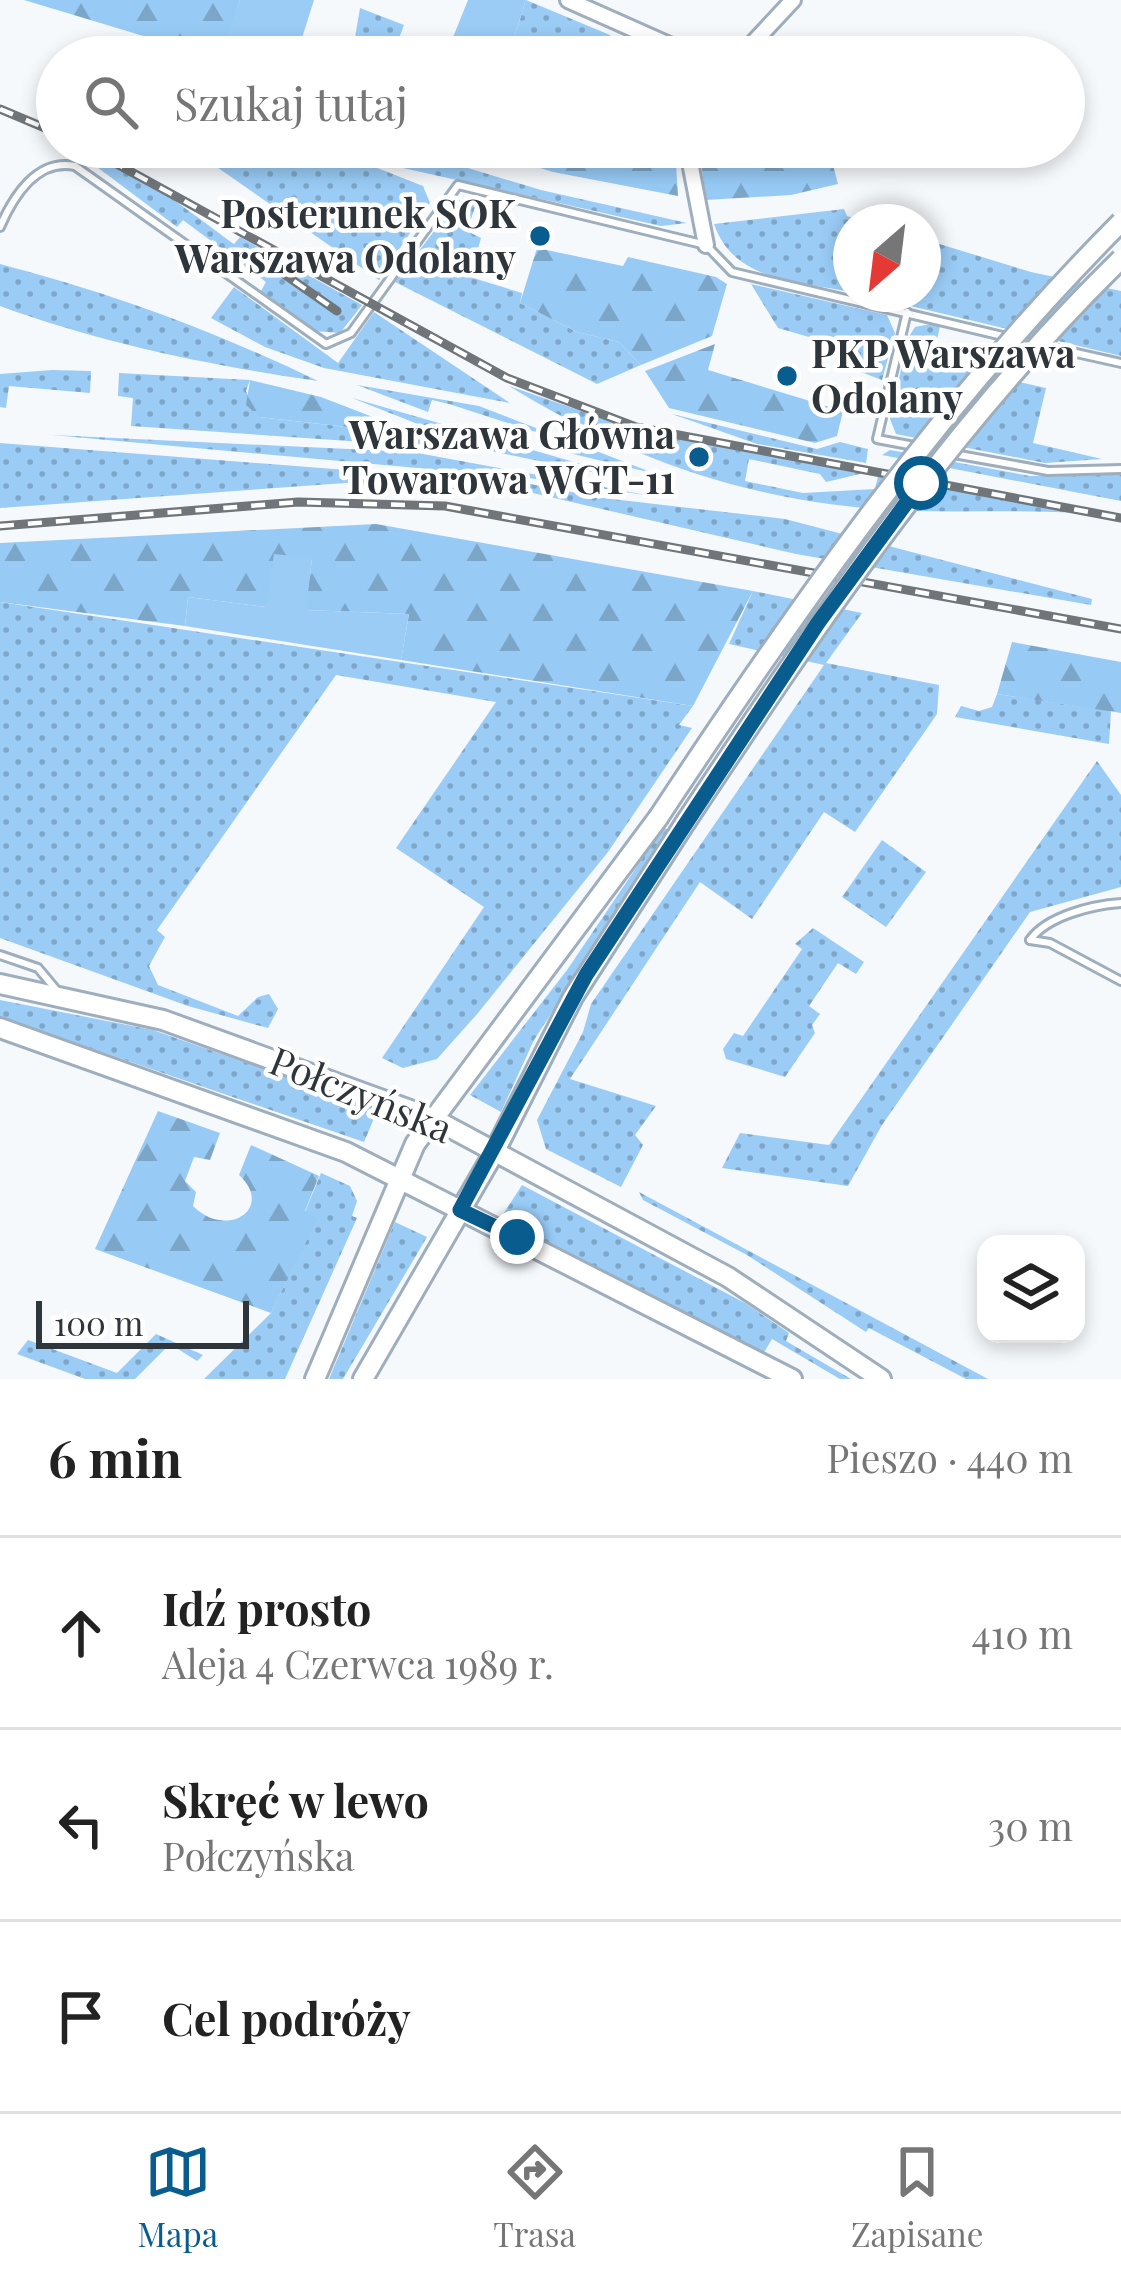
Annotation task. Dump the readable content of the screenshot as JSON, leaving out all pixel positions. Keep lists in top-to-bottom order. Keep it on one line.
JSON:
{"streets":{"main road":["Połczyńska"]},"places":["Posterunek SOK Warszawa Odolany","PKP Warszawa Odolany","Warszawa Główna Towarowa WGT-11"],"scale_bar":"100 m","north":"bottom left","page":{"search":"Szukaj tutaj","scale":"100 m","heading":["6 min","Pieszo · 440 m"],"list":[["Idź prosto","Aleja 4 Czerwca 1989 r.","410 m"],["Skręć w lewo","Połczyńska","30 m"],"Cel podróży"],"nav":["Mapa","Trasa","Zapisane"]}}
